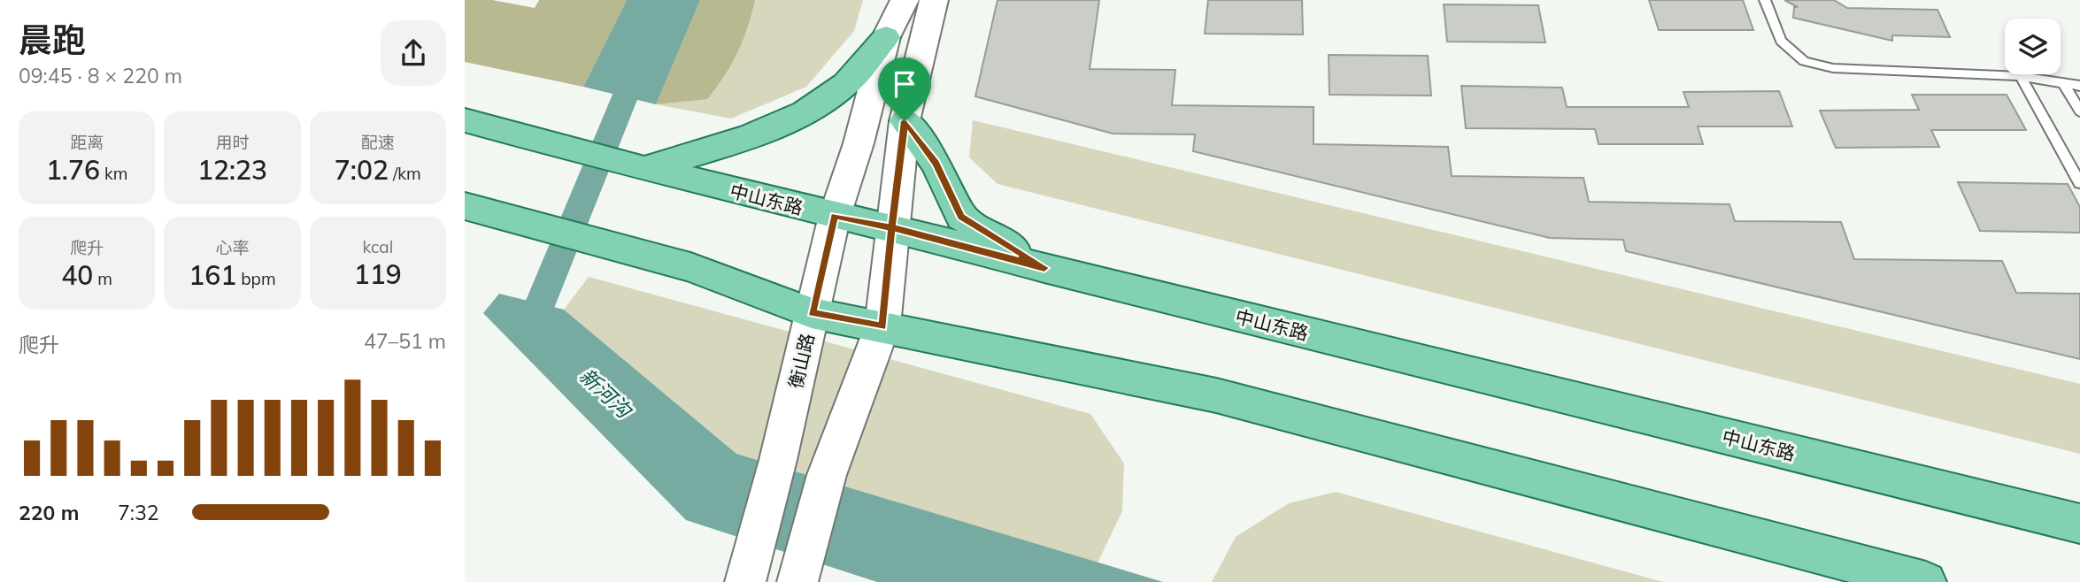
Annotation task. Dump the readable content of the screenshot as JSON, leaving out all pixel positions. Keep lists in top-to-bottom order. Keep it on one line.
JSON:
{"streets":{"main road":["中山东路"],"street":["衡山路"]},"crossings":[["中山东路","衡山路"]],"water":["新河沟"],"page":{"heading":["晨跑","09:45 · 8 × 220 m"],"stats":[["距离","1.76 km"],["用时","12:23"],["配速","7:02 /km"],["爬升","40 m"],["心率","161 bpm"],["kcal","119"]],"chart":["爬升","47–51 m"],"list":[{"name":"220 m","note":"7:32"}]}}
